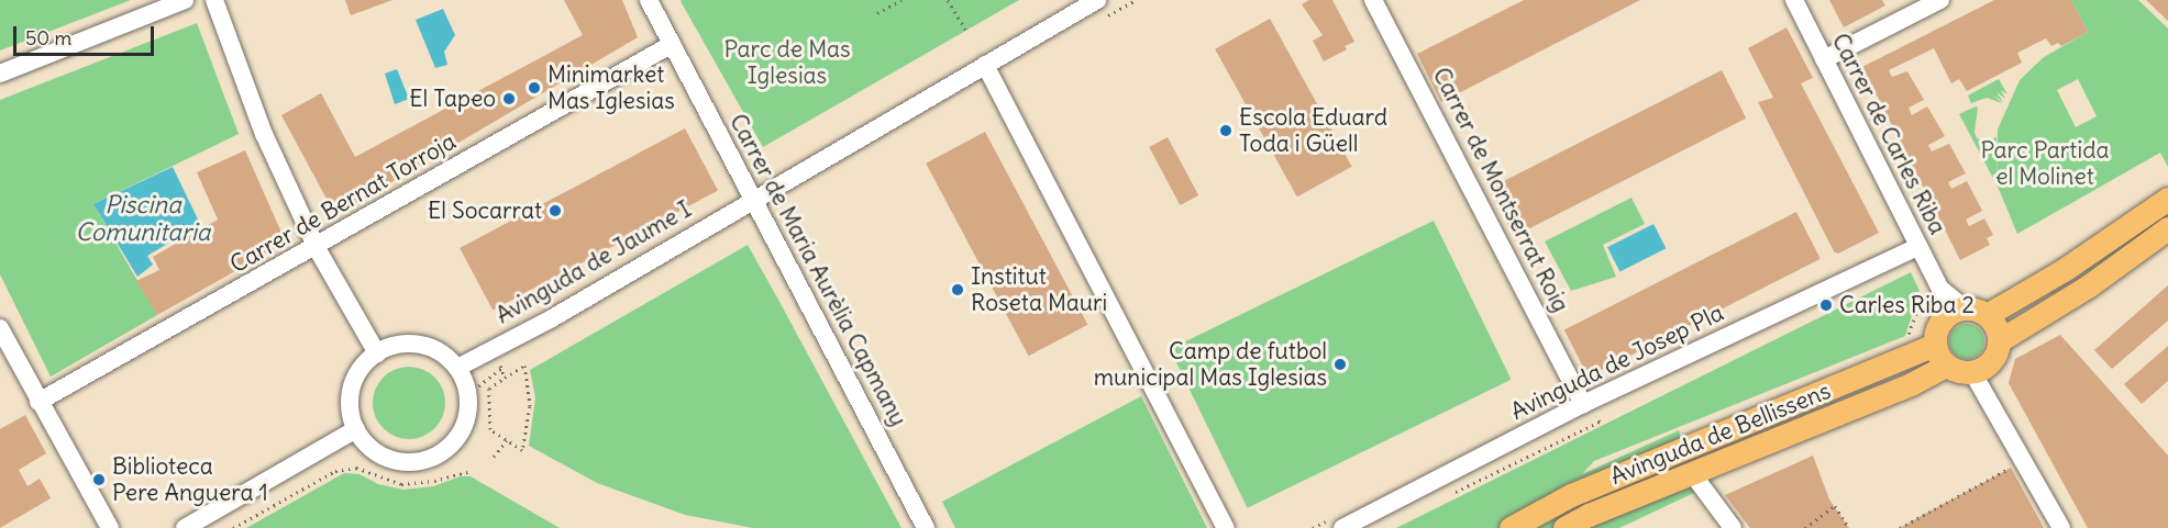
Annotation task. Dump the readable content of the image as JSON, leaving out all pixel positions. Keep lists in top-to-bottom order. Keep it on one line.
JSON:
{"streets":{"main road":["Avinguda de Bellissens"],"street":["Carrer de Carles Riba","Carrer de Montserrat Roig","Carrer de Bernat Torroja","Avinguda de Jaume I","Carrer de Maria Aurèlia Capmany","Avinguda de Josep Pla"]},"crossings":[["Carrer de Carles Riba","Avinguda de Josep Pla"],["Carrer de Carles Riba","Avinguda de Bellissens"],["Carrer de Montserrat Roig","Avinguda de Josep Pla"],["Carrer de Bernat Torroja","Carrer de Maria Aurèlia Capmany"],["Avinguda de Jaume I","Carrer de Maria Aurèlia Capmany"]],"water":["Piscina Comunitaria"],"parks":["Parc de Mas Iglesias","Parc Partida el Molinet"],"places":["Minimarket Mas Iglesias","El Tapeo","Escola Eduard Toda i Güell","El Socarrat","Institut Roseta Mauri","Carles Riba 2","Camp de futbol municipal Mas Iglesias","Biblioteca Pere Anguera 1"],"scale_bar":"50 m"}
